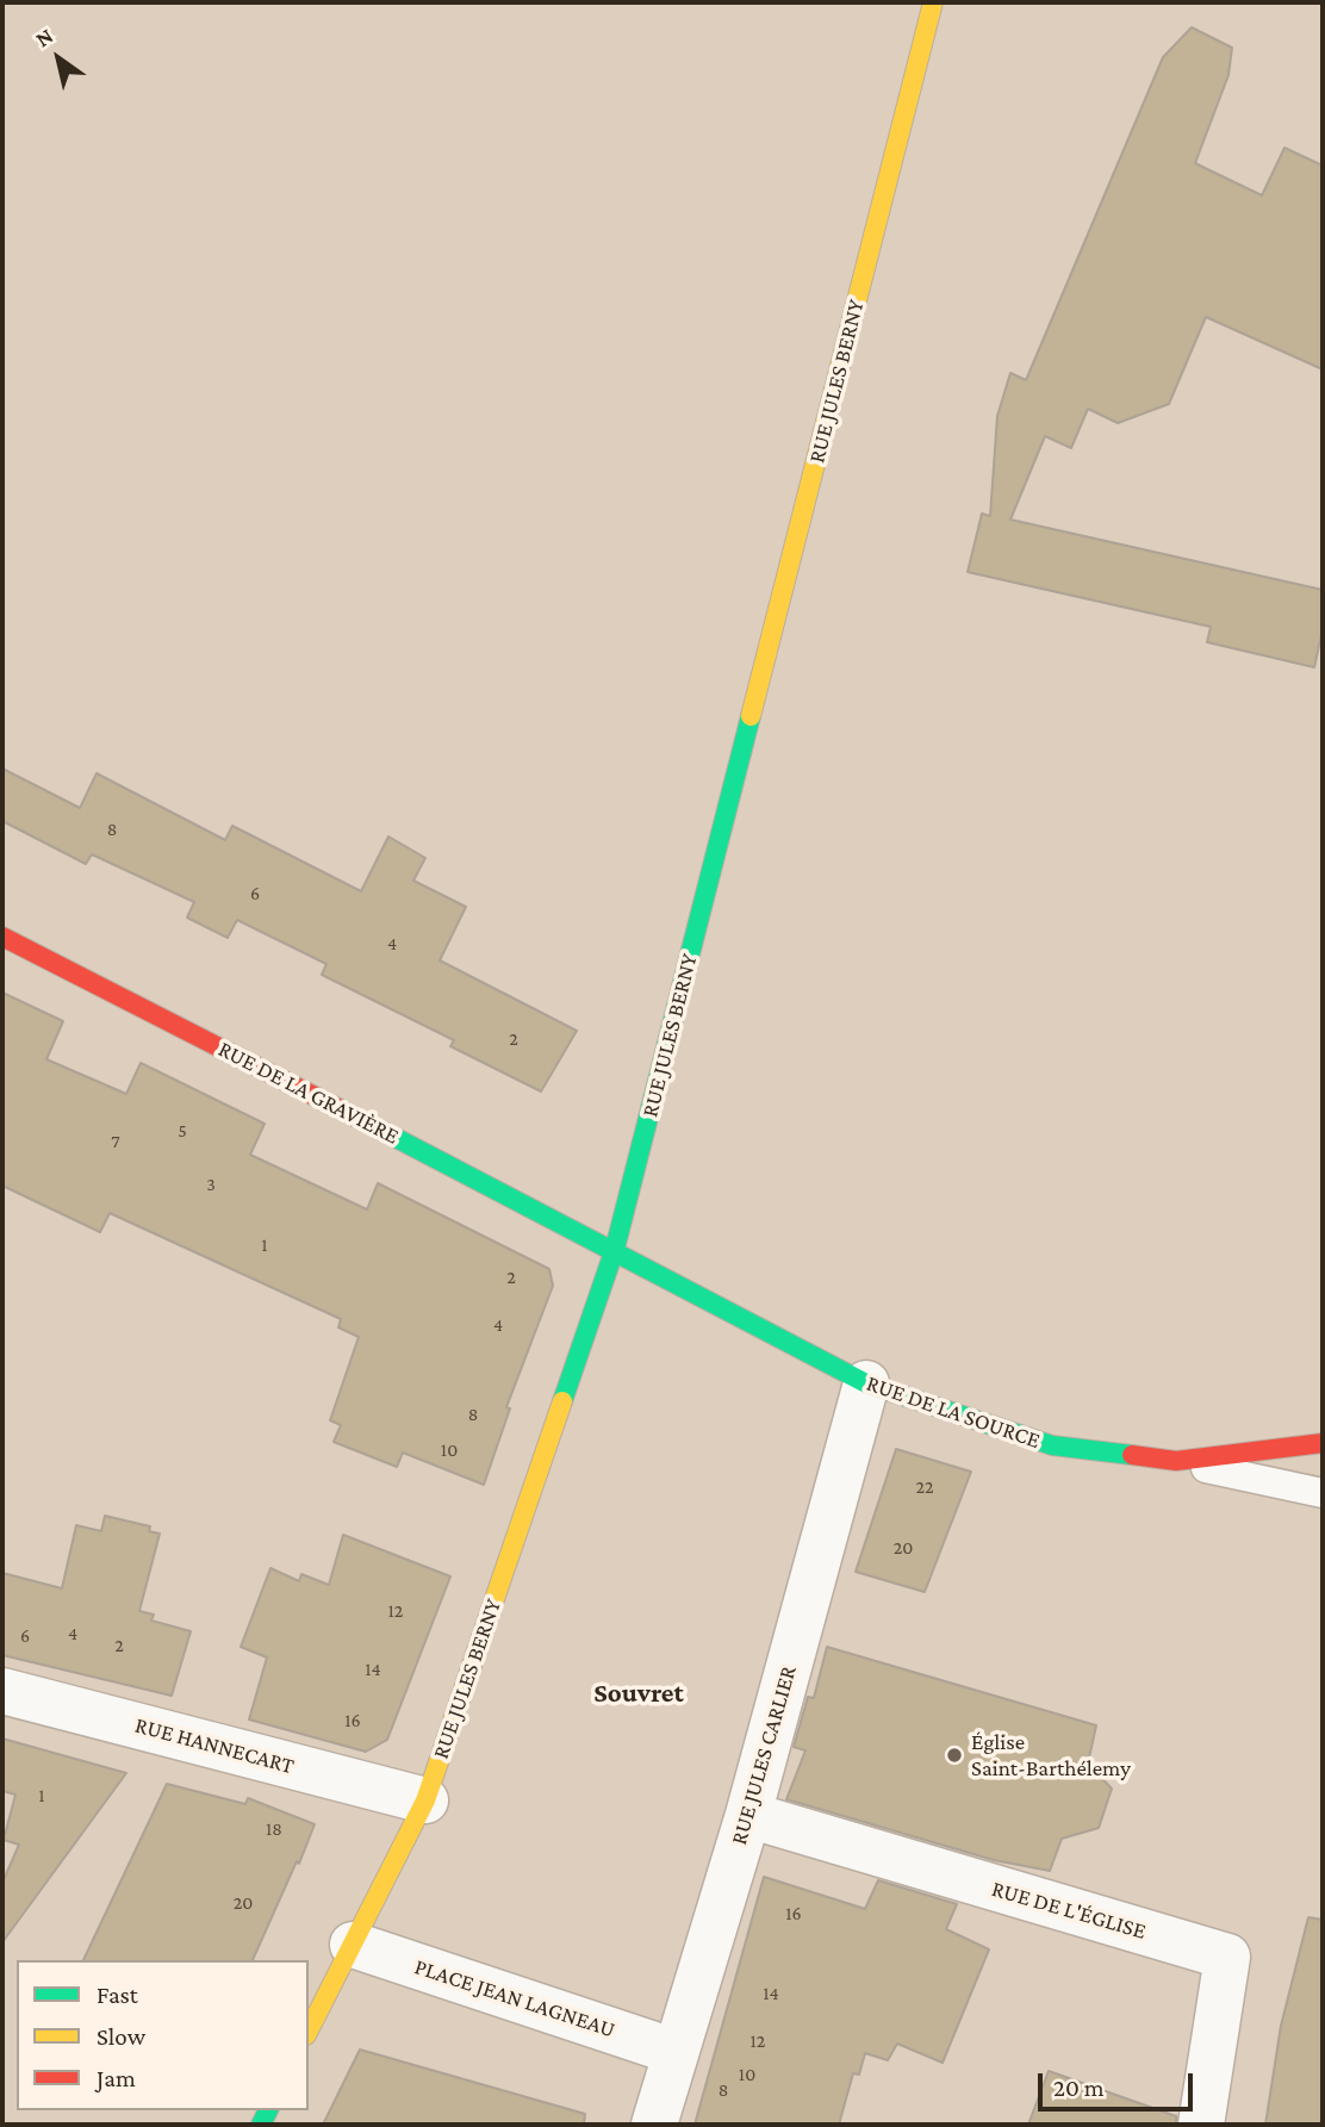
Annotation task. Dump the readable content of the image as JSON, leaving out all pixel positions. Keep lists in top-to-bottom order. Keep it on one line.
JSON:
{"streets":{"main road":["RUE JULES BERNY","RUE DE LA GRAVIÈRE","RUE DE LA SOURCE"],"street":["RUE HANNECART","RUE JULES CARLIER","RUE DE L'ÉGLISE","PLACE JEAN LAGNEAU"]},"crossings":[["RUE JULES BERNY","RUE DE LA GRAVIÈRE"],["RUE JULES BERNY","RUE DE LA SOURCE"],["RUE JULES BERNY","RUE HANNECART"],["RUE JULES BERNY","PLACE JEAN LAGNEAU"],["RUE DE LA GRAVIÈRE","RUE DE LA SOURCE"],["RUE DE LA SOURCE","RUE JULES CARLIER"],["RUE JULES CARLIER","RUE DE L'ÉGLISE"],["RUE JULES CARLIER","PLACE JEAN LAGNEAU"]],"districts":["Souvret"],"places":["Église Saint-Barthélemy"],"house_numbers":["8","6","4","2","5","7","3","1","2","4","8","10","22","20","12","4","6","2","14","16","1","18","20","16","14","12","10","8"],"legend":["Fast","Slow","Jam"],"scale_bar":"20 m","north":"top left"}
